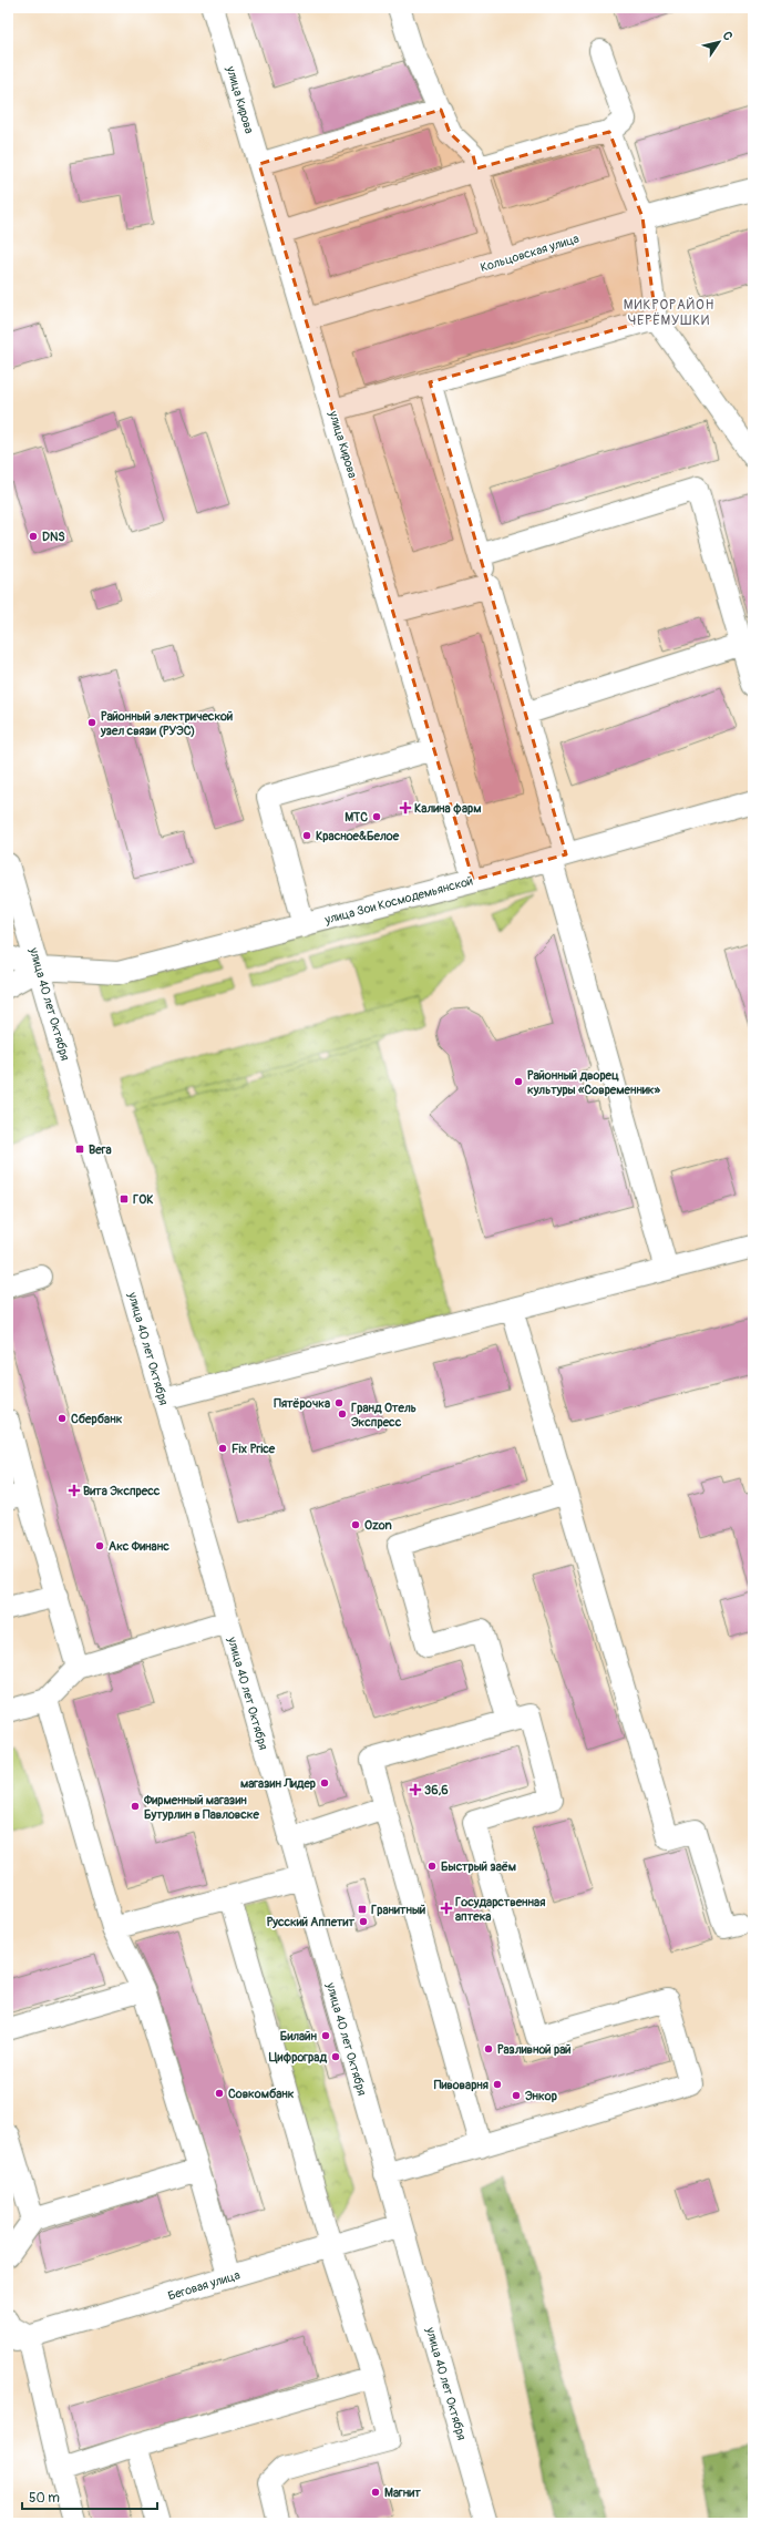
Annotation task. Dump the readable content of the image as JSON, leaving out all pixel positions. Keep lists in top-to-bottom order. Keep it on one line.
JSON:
{"streets":{"street":["улица Кирова","Кольцовская улица","улица Зои Космодемьянской","улица 40 лет Октября","Беговая улица"]},"crossings":[["улица Кирова","Кольцовская улица"],["улица Кирова","улица Зои Космодемьянской"],["улица Зои Космодемьянской","улица 40 лет Октября"],["улица 40 лет Октября","Беговая улица"]],"districts":["МИКРОРАЙОН ЧЕРЁМУШКИ"],"places":{"other":["DNS","Районный электрической узел связи (РУЭС)","МТС","Красное&Белое","Районный дворец культуры «Современник»","Пятёрочка","Гранд Отель Экспресс","Сбербанк","Fix Price","Ozon","Акс Финанс","магазин Лидер","Фирменный магазин Бутурлин в Павловске","Быстрый заём","Русский Аппетит","Билайн","Разливной рай","Цифроград","Пивоварня","Совкомбанк","Энкор","Магнит"],"health":["Калина фарм","Вита Экспресс","36,6","Государственная аптека"],"transit":["Вега","ГОК","Гранитный"]},"scale_bar":"50 m","north":"top right"}
